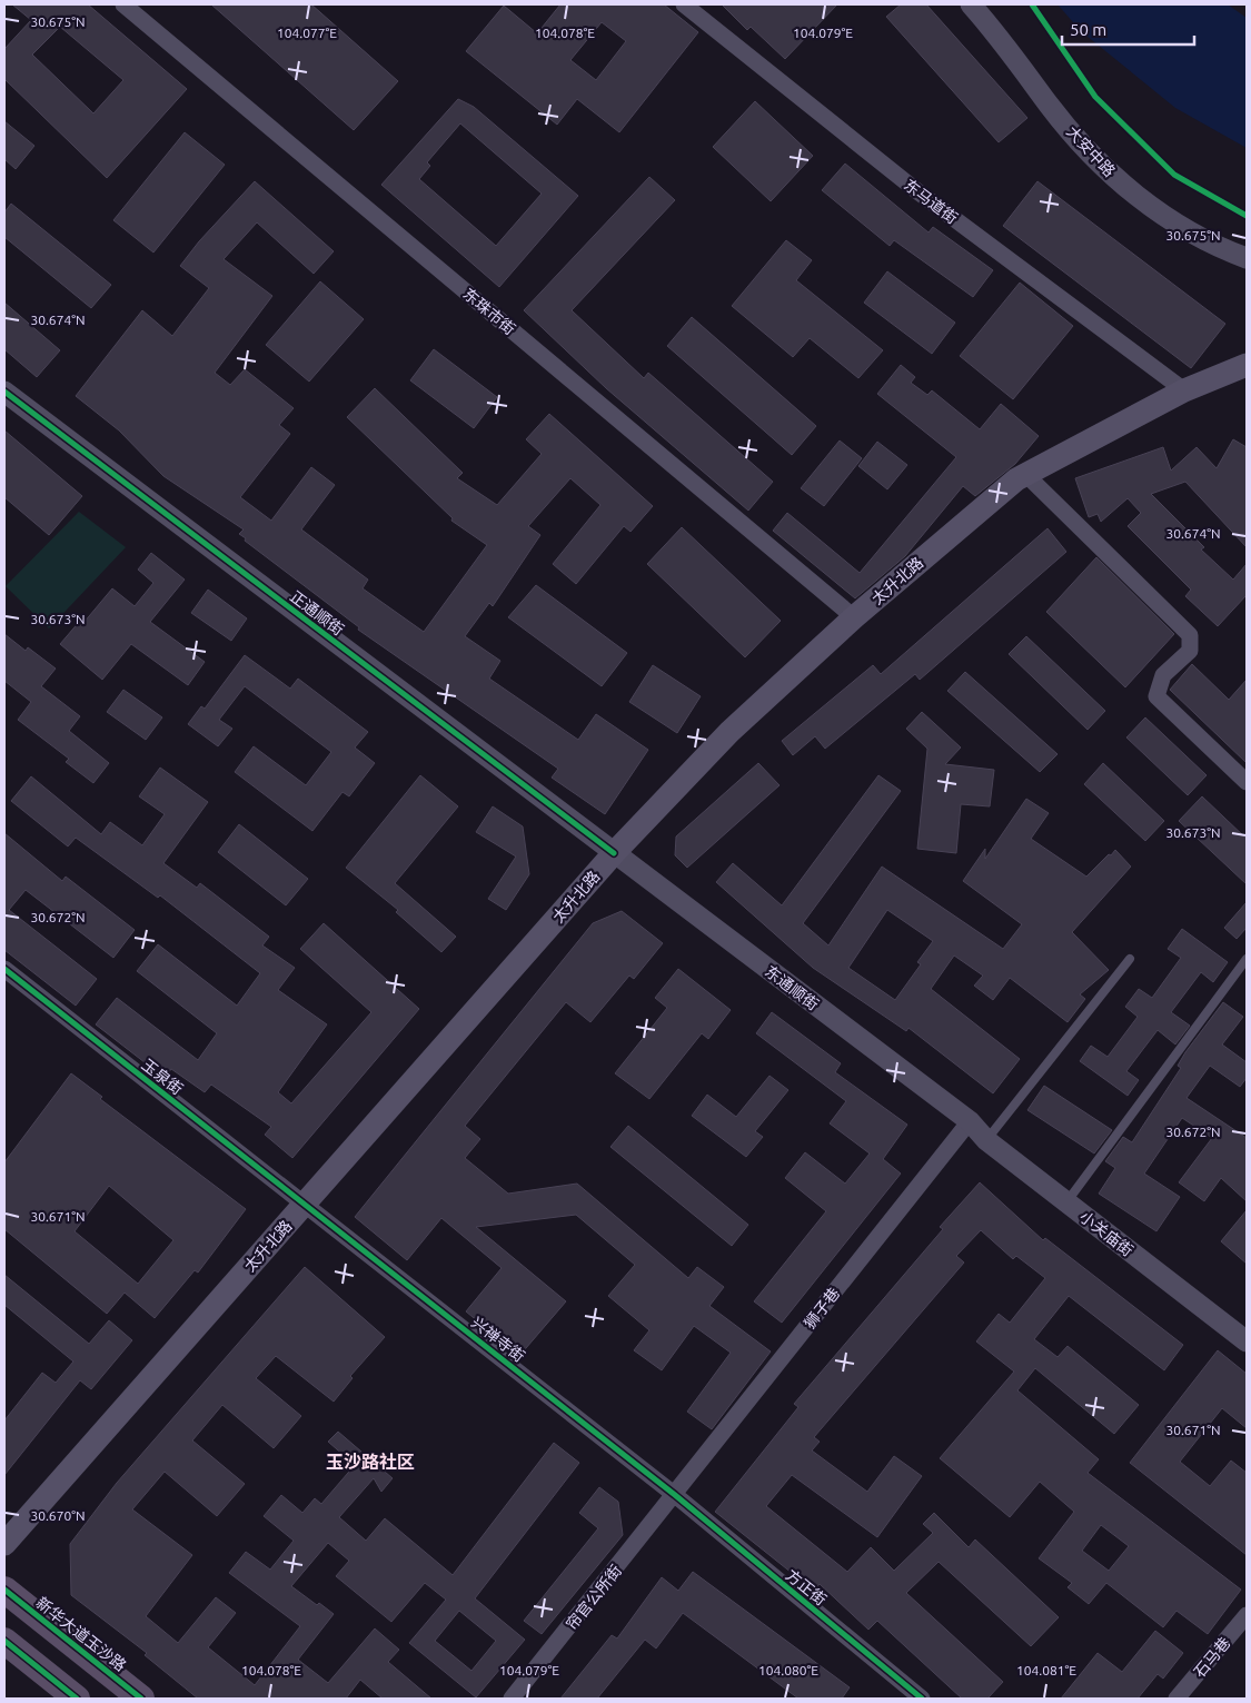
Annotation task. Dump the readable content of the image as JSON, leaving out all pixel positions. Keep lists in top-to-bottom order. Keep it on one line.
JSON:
{"streets":{"main road":["太升北路","新华大道玉沙路"],"street":["大安中路","东马道街","东珠市街","正通顺街","东通顺街","玉泉街","小关庙街","狮子巷","兴禅寺街","方正街","帘官公所街","石马巷"]},"crossings":[["东马道街","太升北路"],["东珠市街","太升北路"],["太升北路","正通顺街"],["太升北路","东通顺街"],["太升北路","玉泉街"],["太升北路","兴禅寺街"],["正通顺街","东通顺街"],["东通顺街","小关庙街"],["东通顺街","狮子巷"],["玉泉街","兴禅寺街"],["小关庙街","狮子巷"],["狮子巷","兴禅寺街"],["狮子巷","方正街"],["狮子巷","帘官公所街"],["兴禅寺街","方正街"],["兴禅寺街","帘官公所街"],["方正街","帘官公所街"]],"districts":["玉沙路社区"],"scale_bar":"50 m","coordinates":["30.675°N","104.077°E","104.078°E","104.079°E","30.674°N","30.673°N","30.672°N","30.671°N","30.670°N","104.080°E","104.081°E"]}
